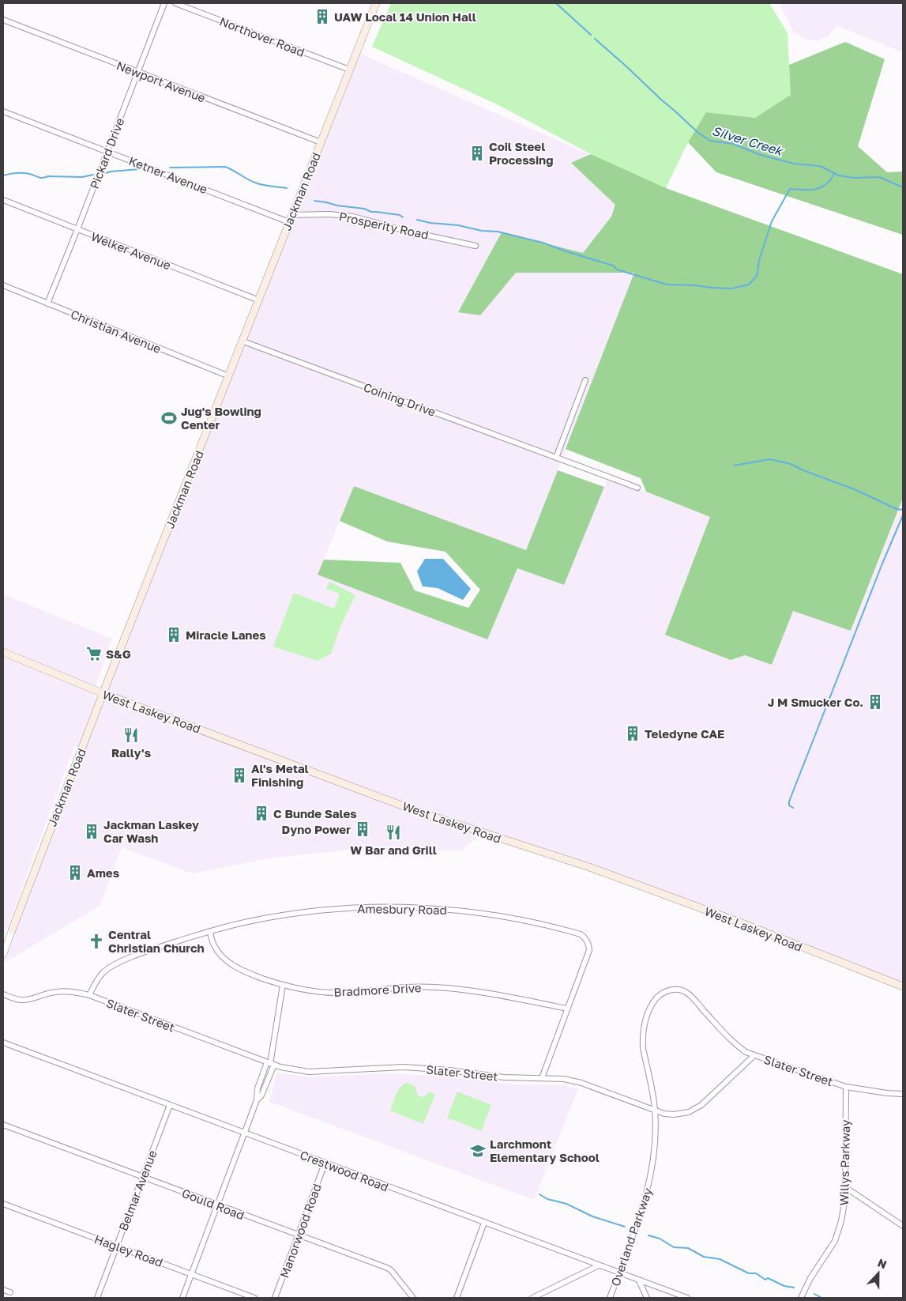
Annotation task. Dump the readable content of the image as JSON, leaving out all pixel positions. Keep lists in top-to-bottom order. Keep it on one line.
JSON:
{"streets":{"main road":["Jackman Road","West Laskey Road"],"street":["Northover Road","Newport Avenue","Pickard Drive","Ketner Avenue","Prosperity Road","Welker Avenue","Christian Avenue","Coining Drive","Amesbury Road","Bradmore Drive","Slater Street","Willys Parkway","Crestwood Road","Belmar Avenue","Gould Road","Manorwood Road","Overland Parkway","Hagley Road"]},"crossings":[["Northover Road","Jackman Road"],["Newport Avenue","Pickard Drive"],["Newport Avenue","Jackman Road"],["Pickard Drive","Ketner Avenue"],["Pickard Drive","Welker Avenue"],["Pickard Drive","Christian Avenue"],["Ketner Avenue","Jackman Road"],["Ketner Avenue","Prosperity Road"],["Jackman Road","Prosperity Road"],["Jackman Road","Welker Avenue"],["Jackman Road","Christian Avenue"],["Jackman Road","Coining Drive"],["Jackman Road","West Laskey Road"],["Amesbury Road","Bradmore Drive"],["Amesbury Road","Slater Street"],["Slater Street","Willys Parkway"],["Slater Street","Overland Parkway"],["Crestwood Road","Belmar Avenue"],["Crestwood Road","Manorwood Road"],["Crestwood Road","Overland Parkway"],["Belmar Avenue","Gould Road"],["Belmar Avenue","Hagley Road"],["Gould Road","Manorwood Road"]],"water":["Silver Creek"],"places":{"building":["UAW Local 14 Union Hall","Coil Steel Processing","Miracle Lanes","J M Smucker Co.","Teledyne CAE","Al's Metal Finishing","C Bunde Sales","Dyno Power","Jackman Laskey Car Wash","Ames"],"sports":["Jug's Bowling Center"],"supermarket":["S&G"],"restaurant":["Rally's","W Bar and Grill"],"church":["Central Christian Church"],"school or university":["Larchmont Elementary School"]},"north":"top"}
